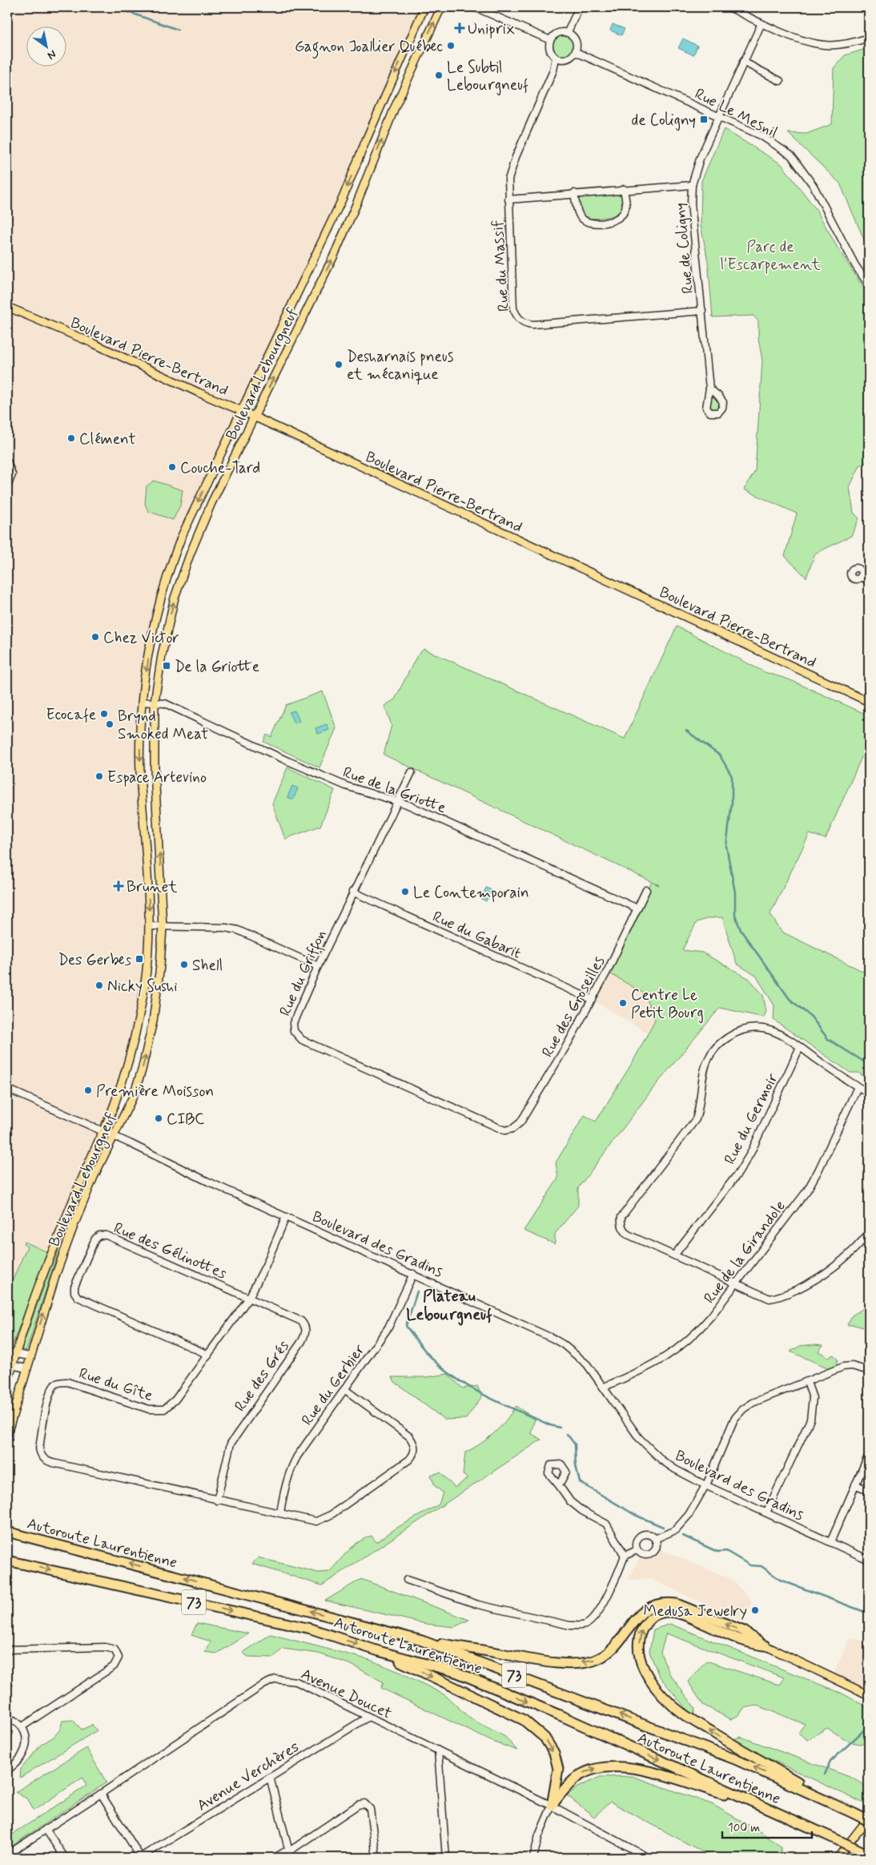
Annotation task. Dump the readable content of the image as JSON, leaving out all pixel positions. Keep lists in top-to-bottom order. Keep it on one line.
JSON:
{"streets":{"highway":["Autoroute Laurentienne","73"],"main road":["Boulevard Pierre-Bertrand","Boulevard Lebourgneuf"],"street":["Rue Le Mesnil","Rue de Coligny","Rue du Massif","Rue de la Griotte","Rue du Gabarit","Rue du Griffon","Rue des Groseilles","Rue du Germoir","Boulevard des Gradins","Rue des Gélinottes","Rue de la Girandole","Rue des Grés","Rue du Gîte","Rue du Gerbier","Avenue Doucet","Avenue Verchères"]},"crossings":[["Rue Le Mesnil","Rue de Coligny"],["Rue Le Mesnil","Rue du Massif"],["Rue de Coligny","Rue du Massif"],["Boulevard Pierre-Bertrand","Boulevard Lebourgneuf"],["Boulevard Lebourgneuf","Rue de la Griotte"],["Boulevard Lebourgneuf","Boulevard des Gradins"],["Rue de la Griotte","Rue du Griffon"],["Rue de la Griotte","Rue des Groseilles"],["Rue du Gabarit","Rue du Griffon"],["Rue du Gabarit","Rue des Groseilles"],["Rue du Griffon","Rue des Groseilles"],["Boulevard des Gradins","Rue de la Girandole"],["Boulevard des Gradins","Rue du Gîte"],["Boulevard des Gradins","Rue du Gerbier"],["Rue des Gélinottes","Rue des Grés"],["Rue des Gélinottes","Rue du Gîte"],["Rue des Grés","Rue du Gîte"],["Rue du Gîte","Rue du Gerbier"],["Avenue Doucet","Avenue Verchères"]],"districts":["Plateau Lebourgneuf"],"parks":["Parc de l'Escarpement"],"places":{"health":["Uniprix","Brunet"],"other":["Gagnon Joallier Québec","Le Subtil Lebourgneuf","Desharnais pneus et mécanique","Clément","Couche-Tard","Chez Victor","Ecocafe","Brynd Smoked Meat","Espace Artevino","Le Contemporain","Shell","Nicky Sushi","Centre Le Petit Bourg","Première Moisson","CIBC","Medusa Jewelry"],"transit":["de Coligny","De la Griotte","Des Gerbes"]},"scale_bar":"100 m","north":"bottom right"}
